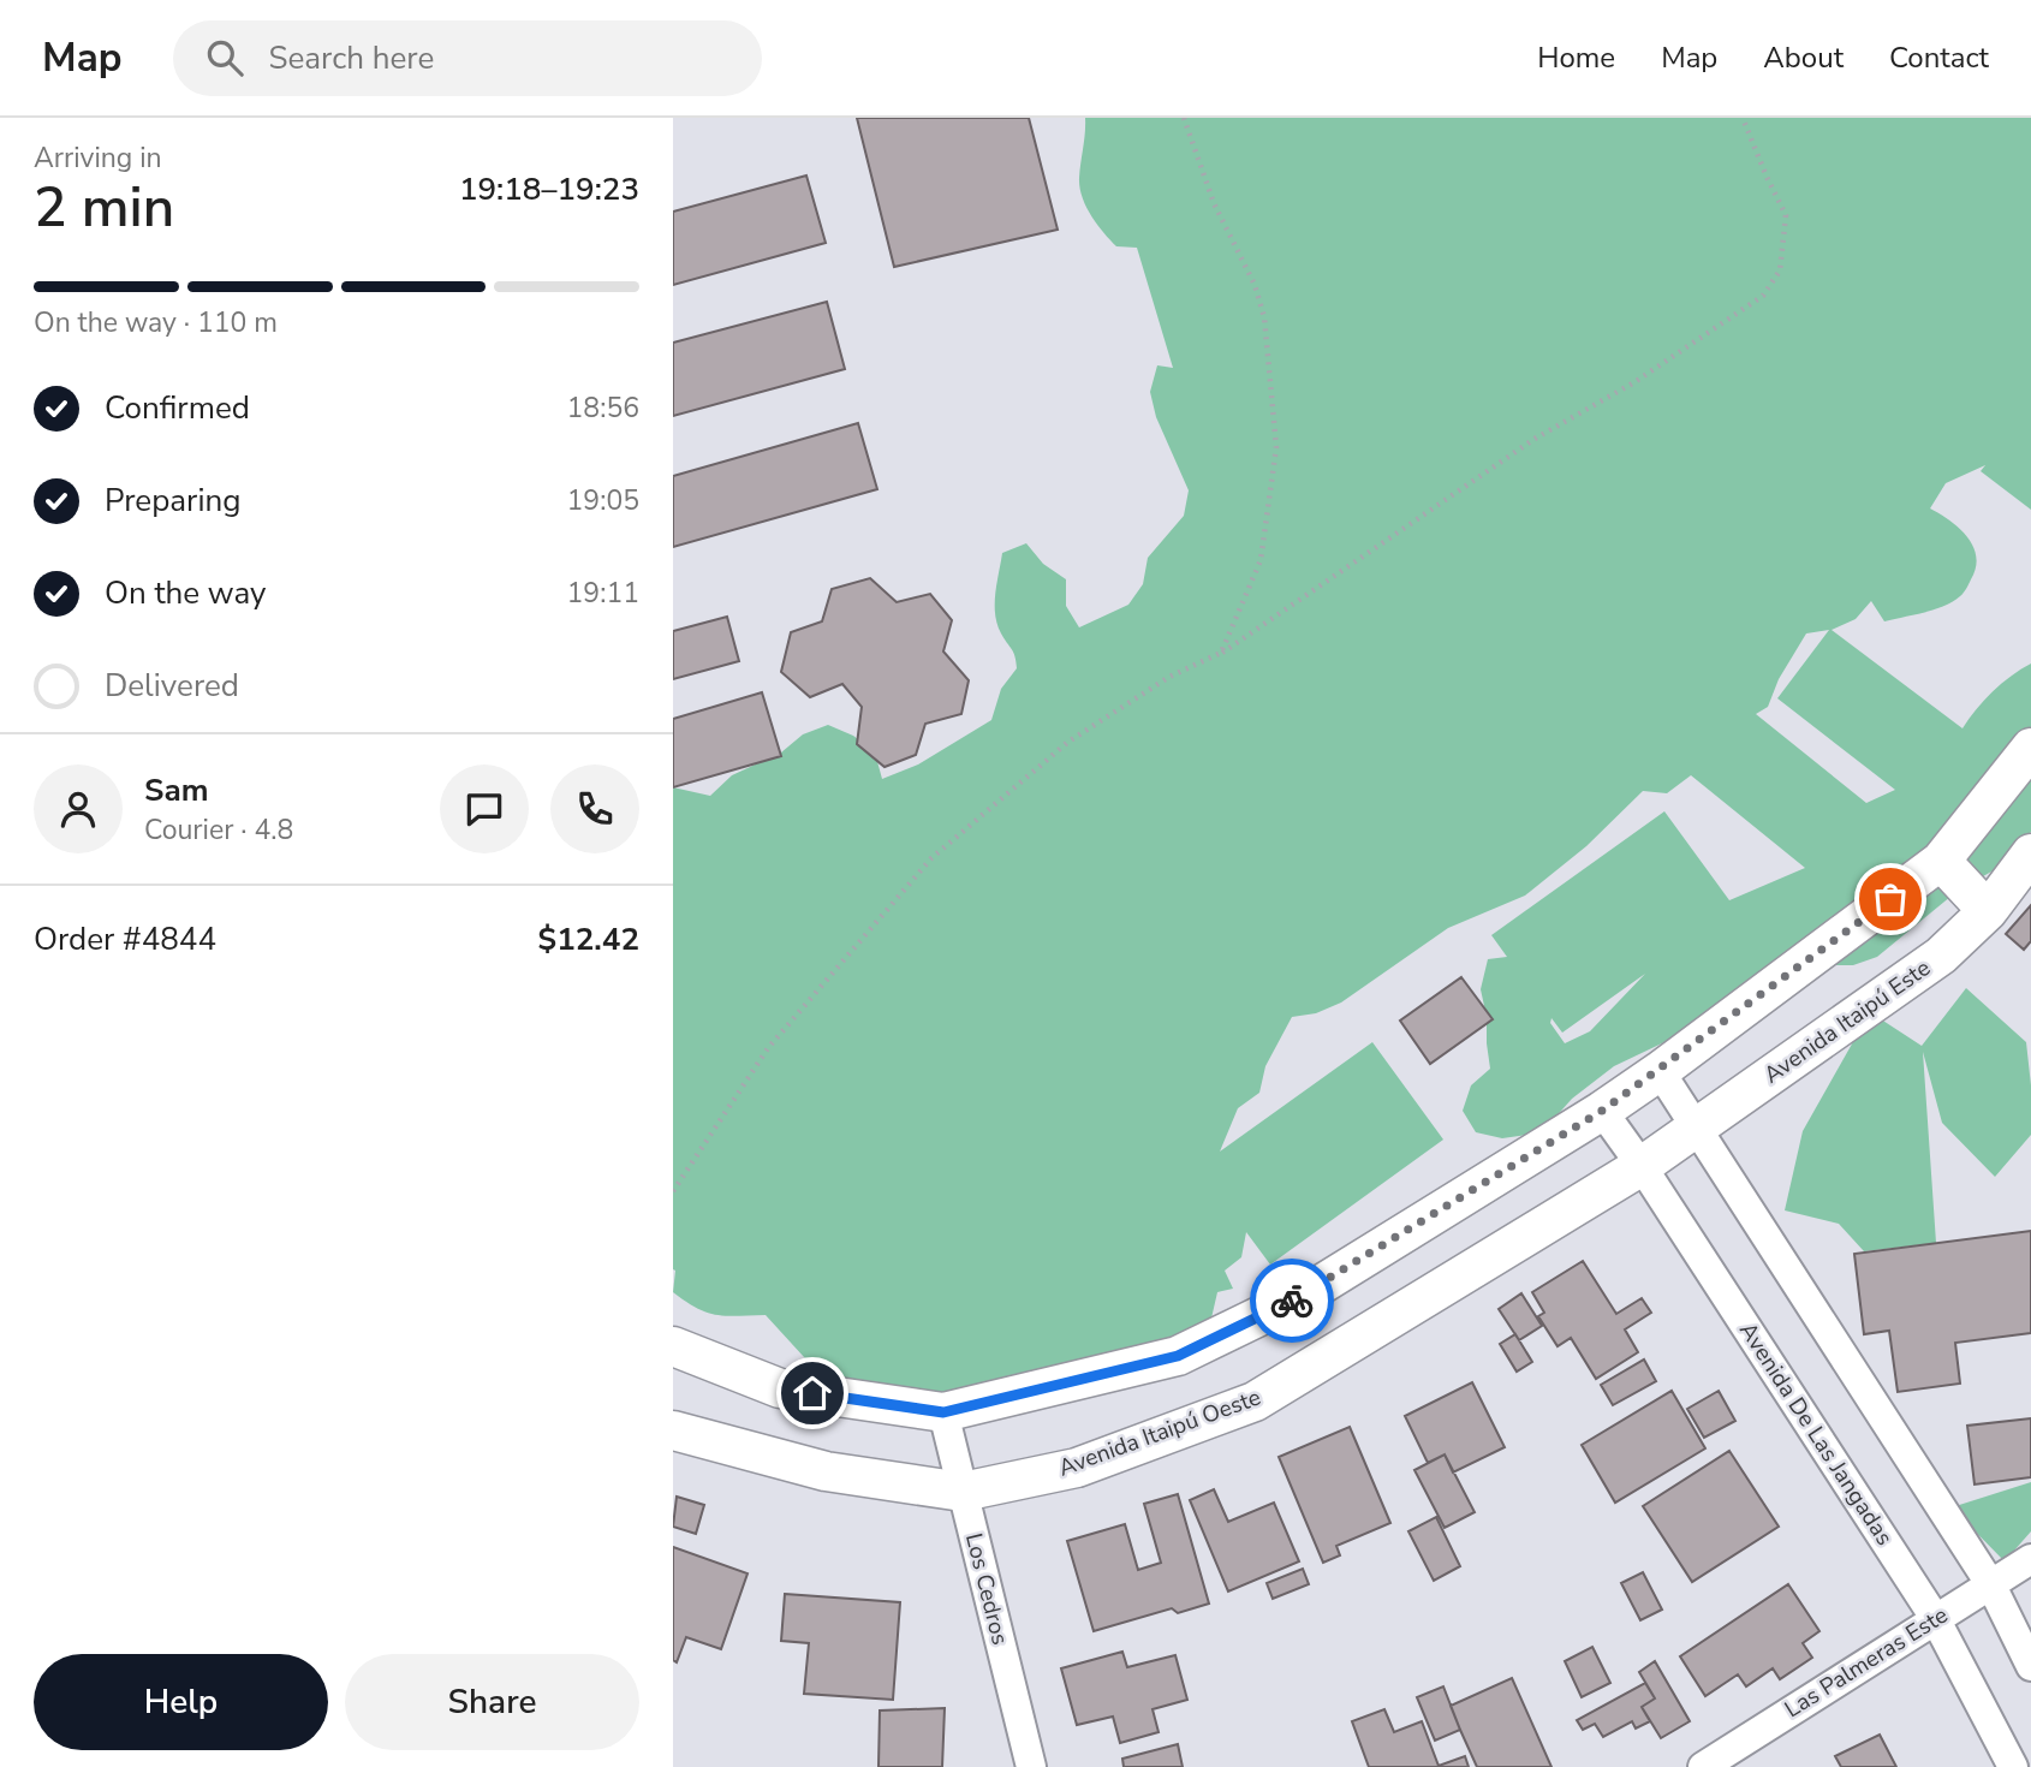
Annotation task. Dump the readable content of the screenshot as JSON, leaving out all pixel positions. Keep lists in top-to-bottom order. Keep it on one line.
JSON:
{"streets":{"street":["Avenida Itaipú Este","Avenida Itaipú Oeste","Avenida De Las Jangadas","Los Cedros","Las Palmeras Este"]},"crossings":[["Avenida Itaipú Este","Avenida Itaipú Oeste"],["Avenida Itaipú Este","Avenida De Las Jangadas"],["Avenida Itaipú Oeste","Avenida De Las Jangadas"],["Avenida Itaipú Oeste","Los Cedros"],["Avenida De Las Jangadas","Las Palmeras Este"]],"page":{"header":"Map","search":"Search here","nav":["Home","Map","About","Contact"],"heading":["2 min","Arriving in","19:18–19:23"],"panel":["Sam","Courier · 4.8","Order #4844","$12.42"],"bar":"On the way · 110 m","list":[["Confirmed","18:56"],["Preparing","19:05"],["On the way","19:11"],"Delivered"],"buttons":["Help","Share"]}}
